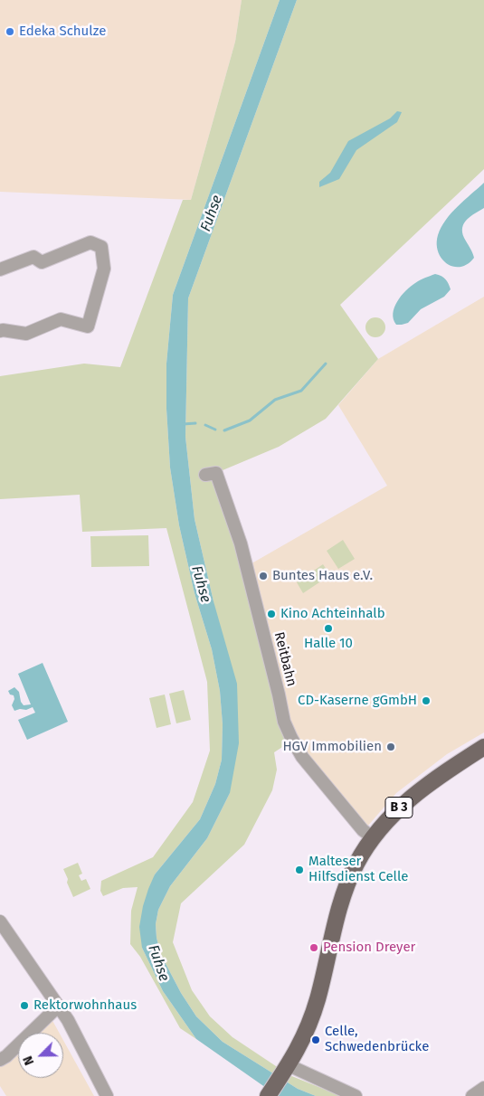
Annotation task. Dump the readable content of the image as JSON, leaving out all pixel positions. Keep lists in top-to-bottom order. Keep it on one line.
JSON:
{"streets":{"main road":["B 3"],"street":["Reitbahn"]},"crossings":[["Reitbahn","B 3"]],"water":["Fuhse"],"places":["Edeka Schulze","Buntes Haus e.V.","Kino Achteinhalb","Halle 10","CD-Kaserne gGmbH","HGV Immobilien","Malteser Hilfsdienst Celle","Pension Dreyer","Rektorwohnhaus","Celle, Schwedenbrücke"],"north":"bottom left"}
